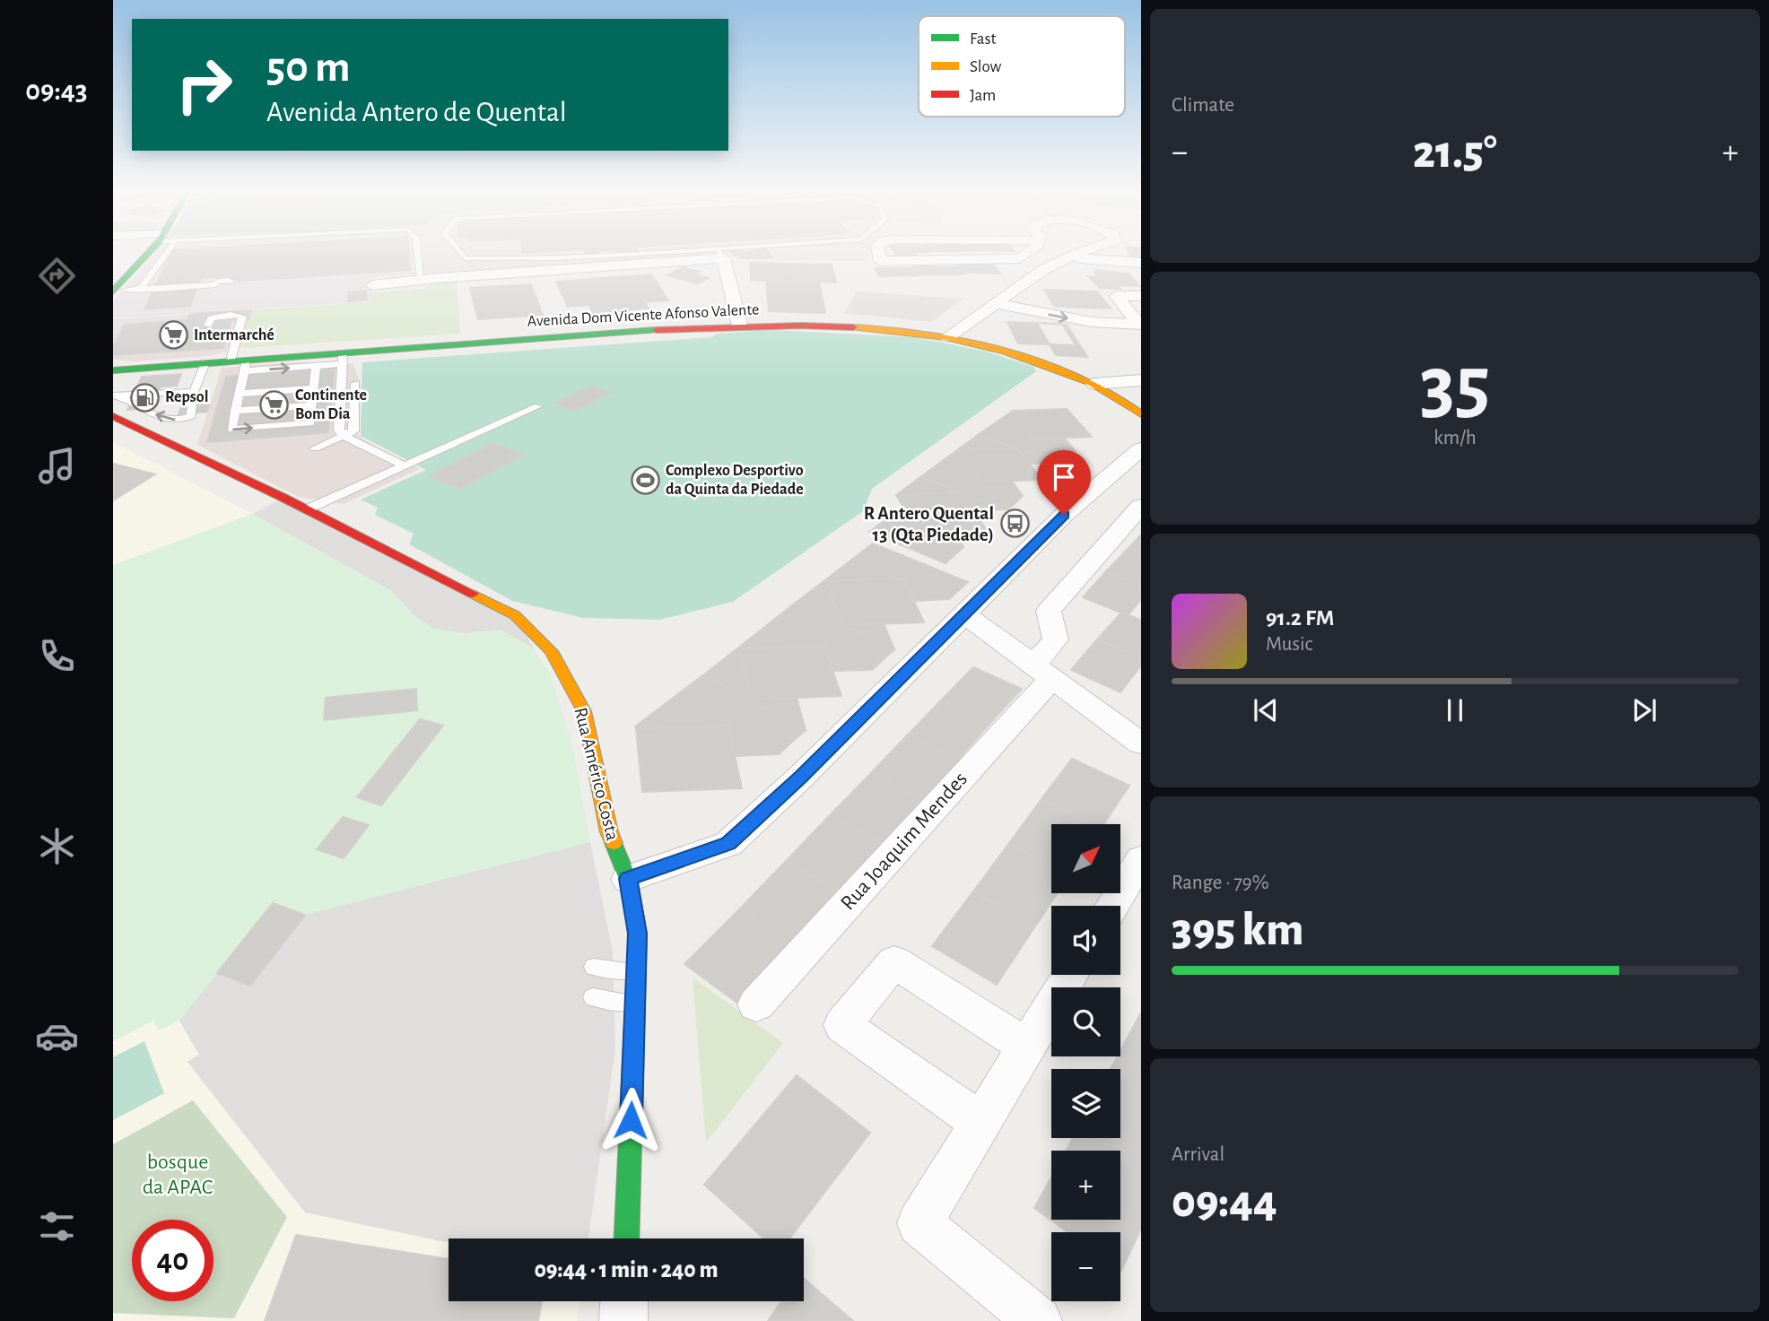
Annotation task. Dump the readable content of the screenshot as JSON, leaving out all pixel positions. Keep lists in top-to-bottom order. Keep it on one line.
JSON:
{"streets":{"street":["Avenida Dom Vicente Afonso Valente","Rua Américo Costa","Rua Joaquim Mendes"]},"parks":["bosque da APAC"],"places":{"supermarket":["Intermarché","Continente Bom Dia"],"fuel station":["Repsol"],"sports":["Complexo Desportivo da Quinta da Piedade"],"bus stop":["R Antero Quental 13 (Qta Piedade)"]},"legend":["Fast","Slow","Jam"],"north":"top right","page":{"tabs":"09:43","tile":["Climate",["35","km/h"],["Range · 79%","395 km"],["Arrival","09:44"]],"turn":["50 m","Avenida Antero de Quental"],"heat":["−","21.5°","+"],"song":["91.2 FM","Music"],"map_buttons":["+","−"],"limit":"40","trip":"09:44 · 1 min · 240 m"}}
